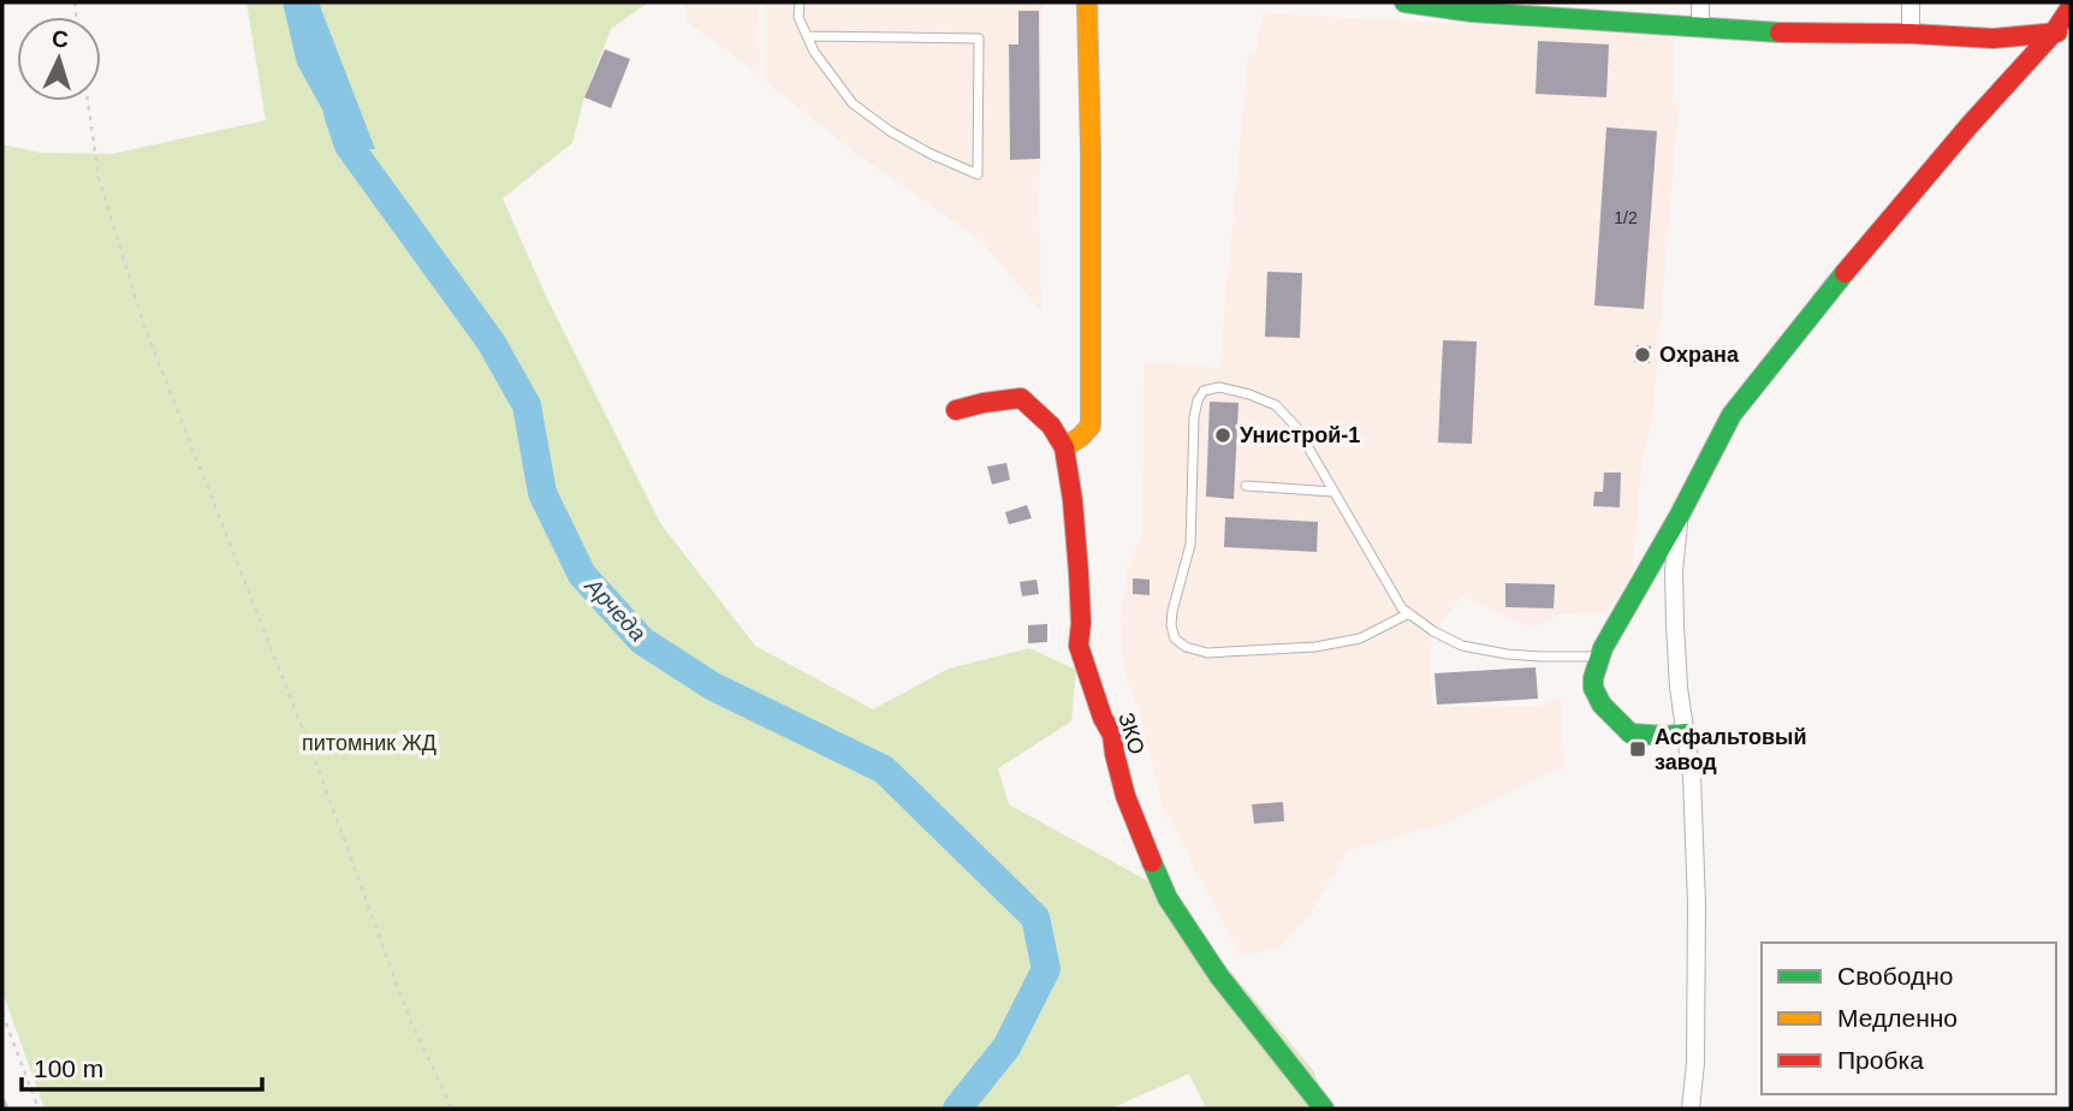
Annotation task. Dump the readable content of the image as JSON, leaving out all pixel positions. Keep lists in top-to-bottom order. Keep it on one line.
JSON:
{"streets":{"street":["ЗКО"]},"water":["Арчеда"],"parks":["питомник ЖД"],"places":{"other":["Охрана","Унистрой-1"],"transit":["Асфальтовый завод"]},"house_numbers":["1/2"],"legend":["Свободно","Медленно","Пробка"],"scale_bar":"100 m","north":"top"}
